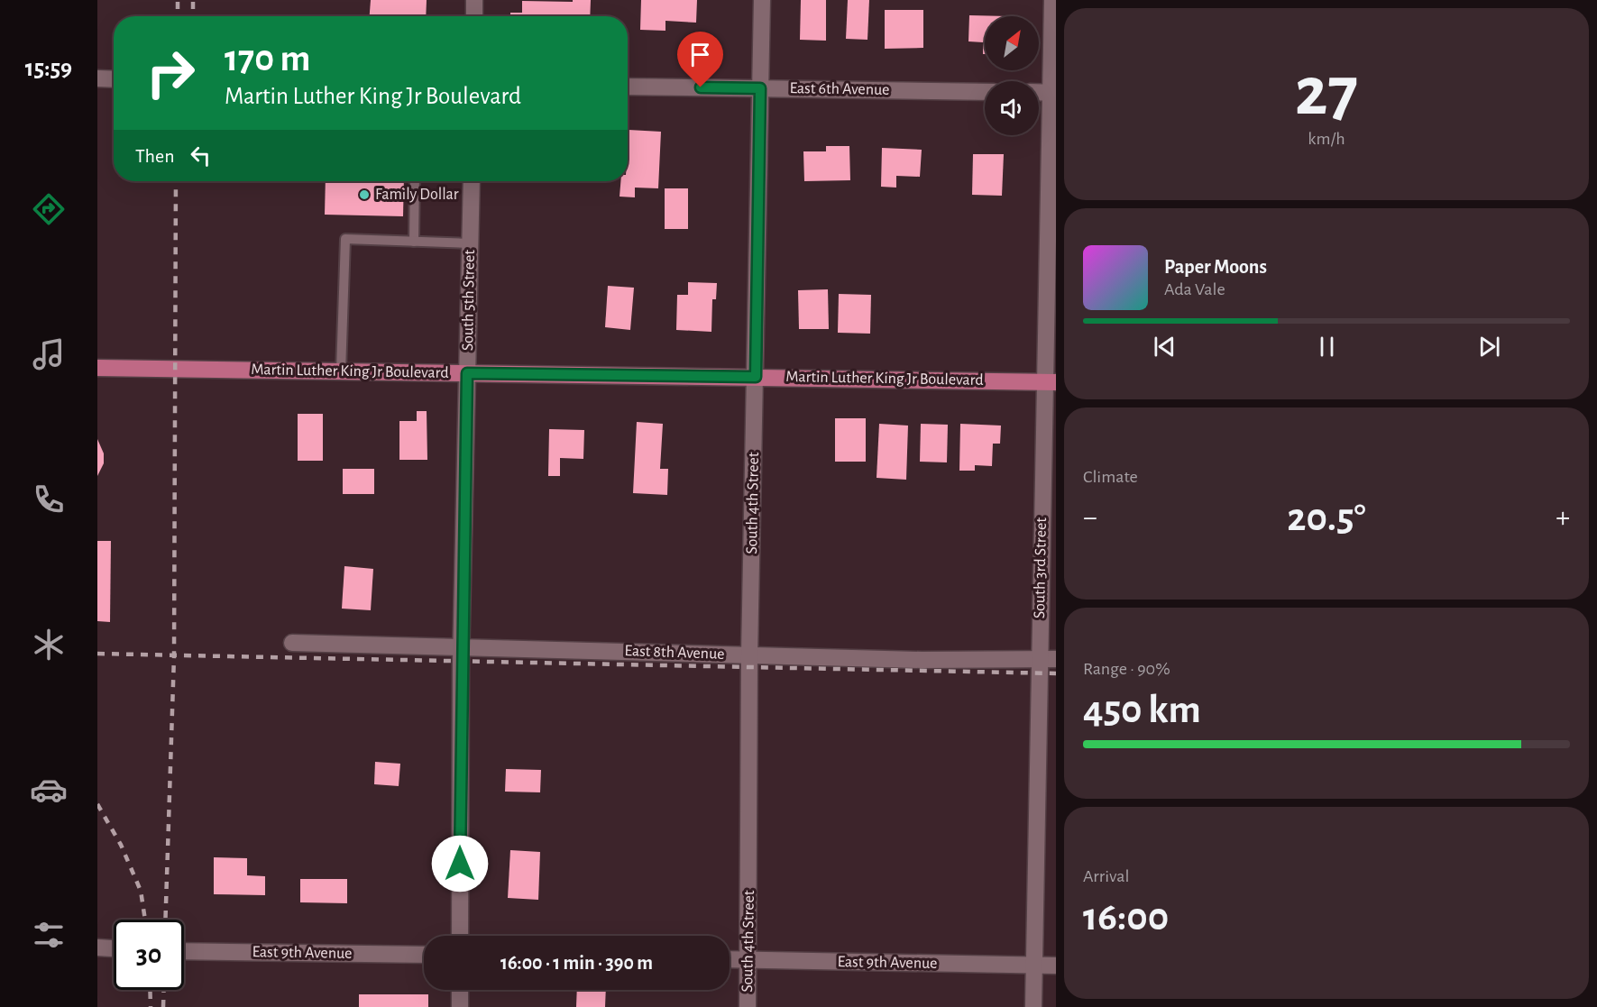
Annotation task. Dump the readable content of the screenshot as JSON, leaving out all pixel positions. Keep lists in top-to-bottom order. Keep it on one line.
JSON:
{"streets":{"main road":["Martin Luther King Jr Boulevard"],"street":["East 6th Avenue","South 5th Street","South 4th Street","South 3rd Street","East 8th Avenue","East 9th Avenue"]},"crossings":[["East 6th Avenue","South 4th Street"],["South 5th Street","Martin Luther King Jr Boulevard"],["South 5th Street","East 8th Avenue"],["Martin Luther King Jr Boulevard","South 4th Street"],["Martin Luther King Jr Boulevard","South 3rd Street"],["South 4th Street","East 8th Avenue"],["South 4th Street","East 9th Avenue"],["South 3rd Street","East 8th Avenue"],["South 3rd Street","East 9th Avenue"]],"places":["Family Dollar"],"north":"top right","page":{"tabs":"15:59","tile":[["27","km/h"],"Climate",["Range · 90%","450 km"],["Arrival","16:00"]],"turn":["170 m","Martin Luther King Jr Boulevard"],"then":"Then","song":["Paper Moons","Ada Vale"],"heat":["−","20.5°","+"],"limit":"30","trip":"16:00 · 1 min · 390 m"}}
